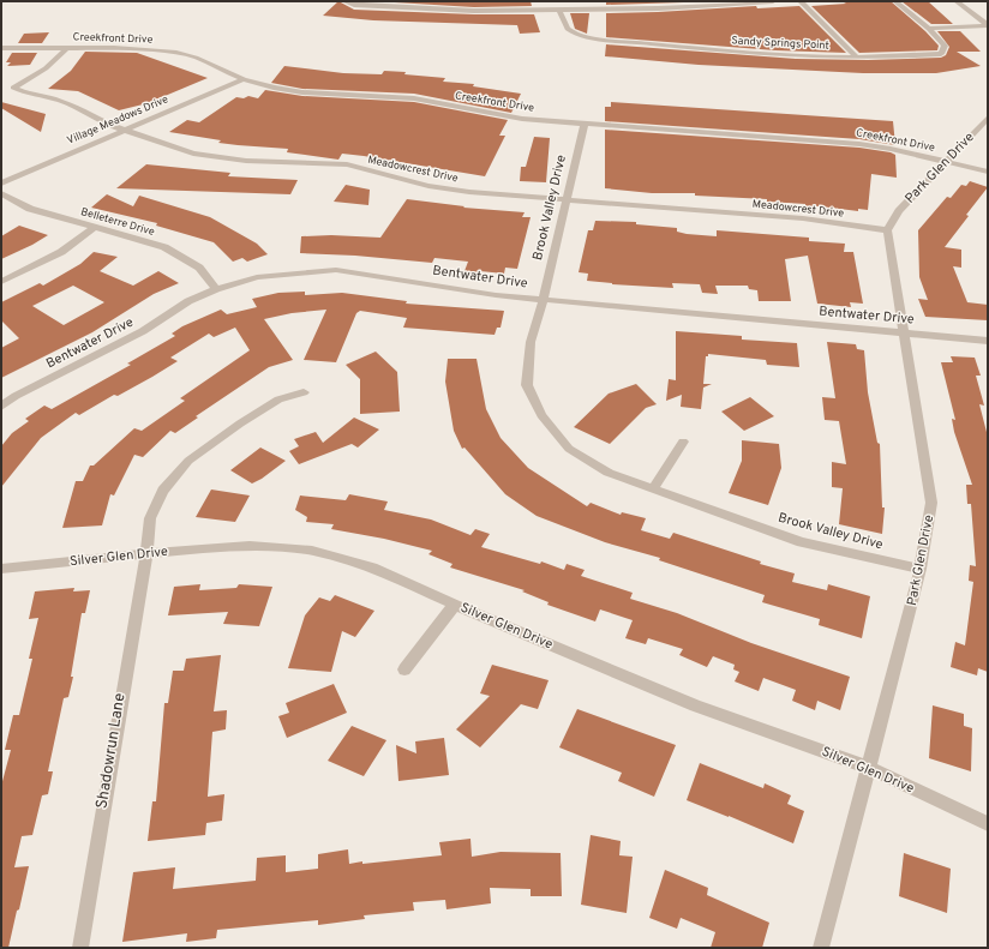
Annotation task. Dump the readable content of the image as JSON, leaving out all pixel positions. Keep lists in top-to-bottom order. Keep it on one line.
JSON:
{"streets":{"street":["Creekfront Drive","Sandy Springs Point","Village Meadows Drive","Park Glen Drive","Meadowcrest Drive","Brook Valley Drive","Belleterre Drive","Bentwater Drive","Silver Glen Drive","Shadowrun Lane"]},"crossings":[["Creekfront Drive","Village Meadows Drive"],["Creekfront Drive","Park Glen Drive"],["Creekfront Drive","Meadowcrest Drive"],["Creekfront Drive","Brook Valley Drive"],["Village Meadows Drive","Meadowcrest Drive"],["Park Glen Drive","Meadowcrest Drive"],["Park Glen Drive","Brook Valley Drive"],["Park Glen Drive","Bentwater Drive"],["Park Glen Drive","Silver Glen Drive"],["Meadowcrest Drive","Brook Valley Drive"],["Brook Valley Drive","Bentwater Drive"],["Belleterre Drive","Bentwater Drive"],["Silver Glen Drive","Shadowrun Lane"]]}
